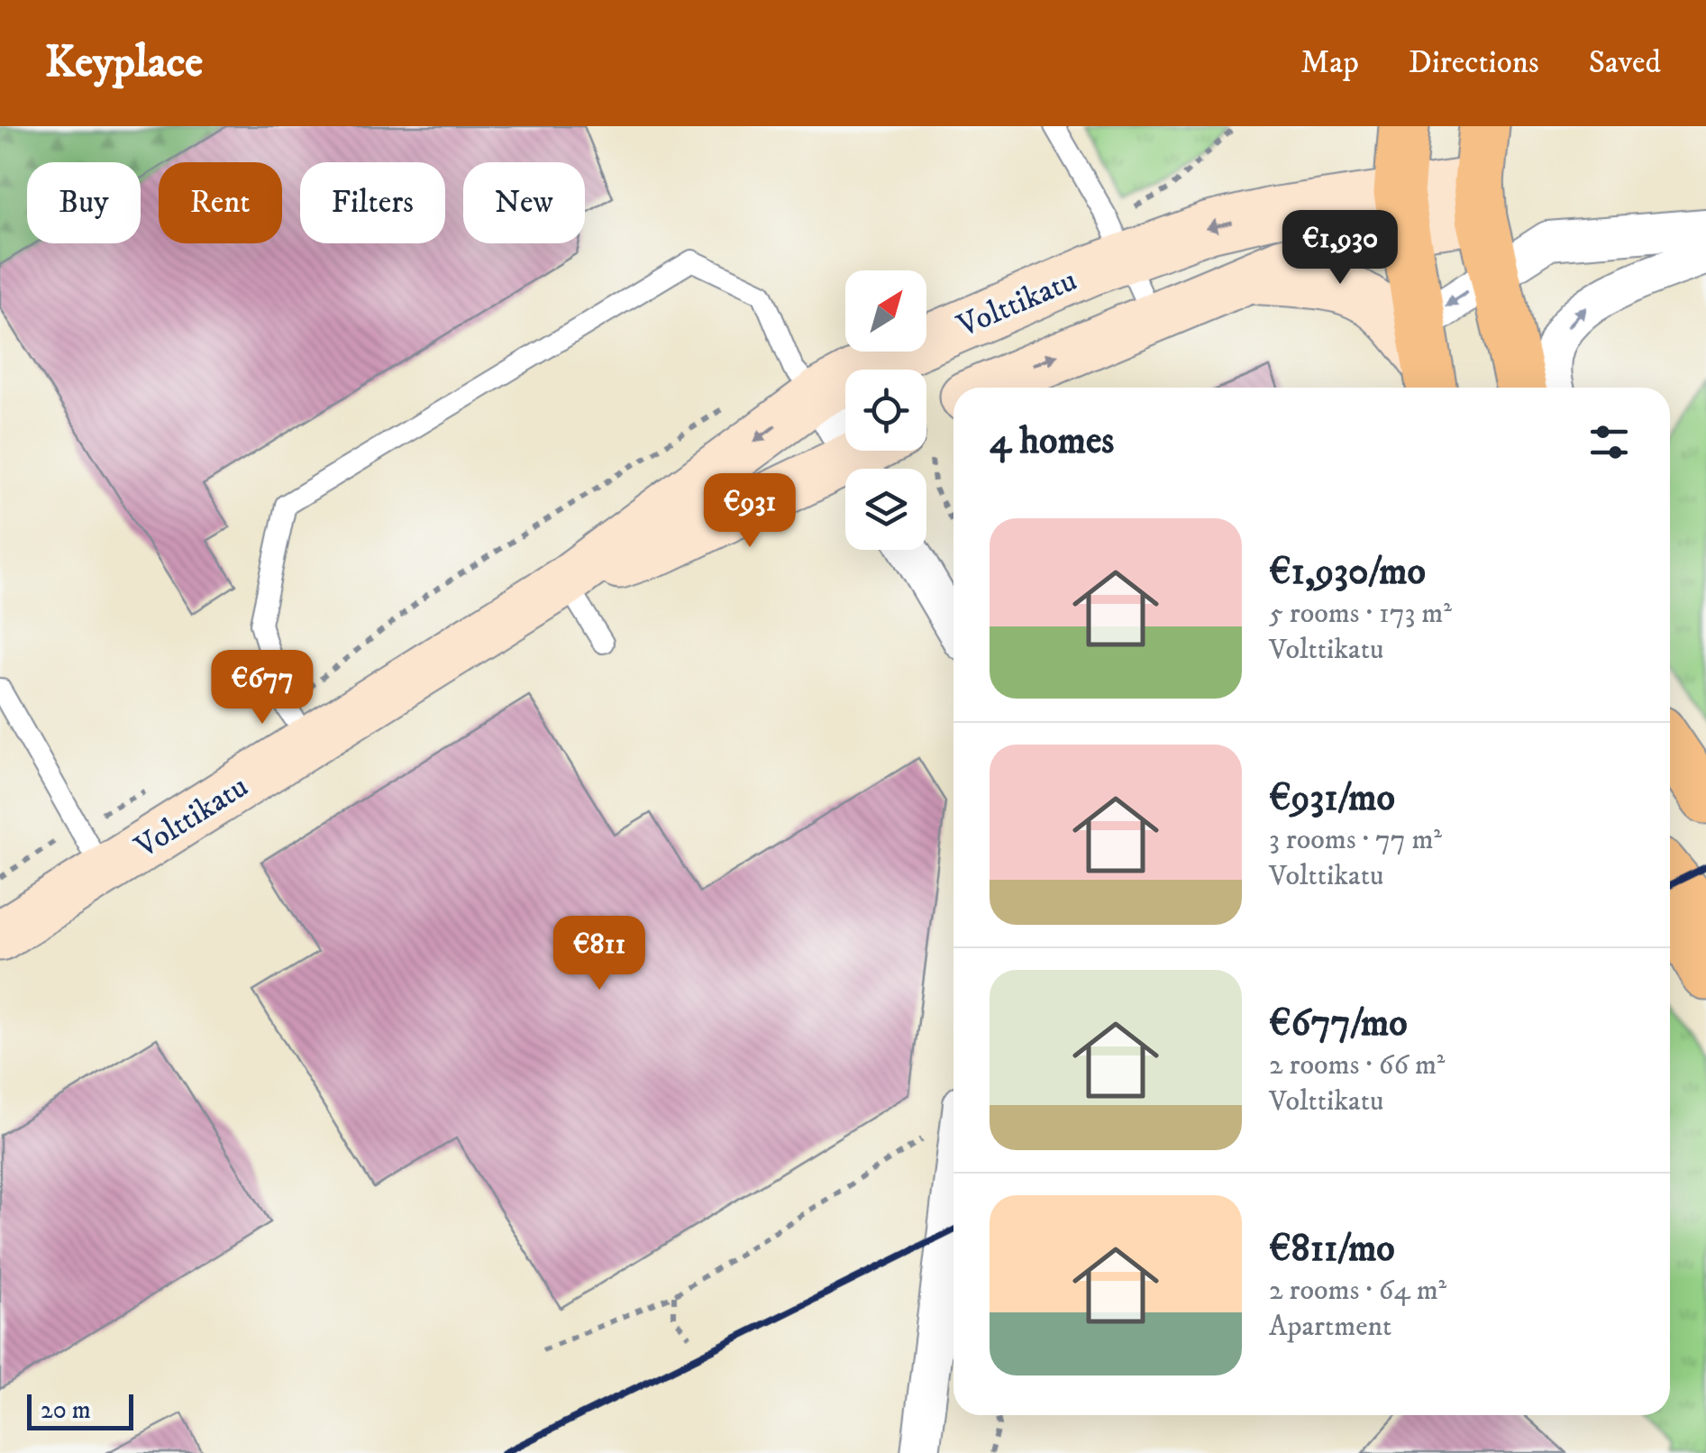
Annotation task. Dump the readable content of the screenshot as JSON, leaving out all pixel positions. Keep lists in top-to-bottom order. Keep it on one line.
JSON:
{"streets":{"main road":["Volttikatu"]},"scale_bar":"20 m","north":"top right","page":{"header":"Keyplace","nav":["Map","Directions","Saved"],"chip":["Buy","Rent","Filters","New"],"price":["€1,930","€931","€677","€811"],"heading":"4 homes","list":[{"name":"€1,930/mo","note":"5 rooms · 173 m² · Volttikatu"},{"name":"€931/mo","note":"3 rooms · 77 m² · Volttikatu"},{"name":"€677/mo","note":"2 rooms · 66 m² · Volttikatu"},{"name":"€811/mo","note":"2 rooms · 64 m² · Apartment"}],"scale":"20 m"}}
